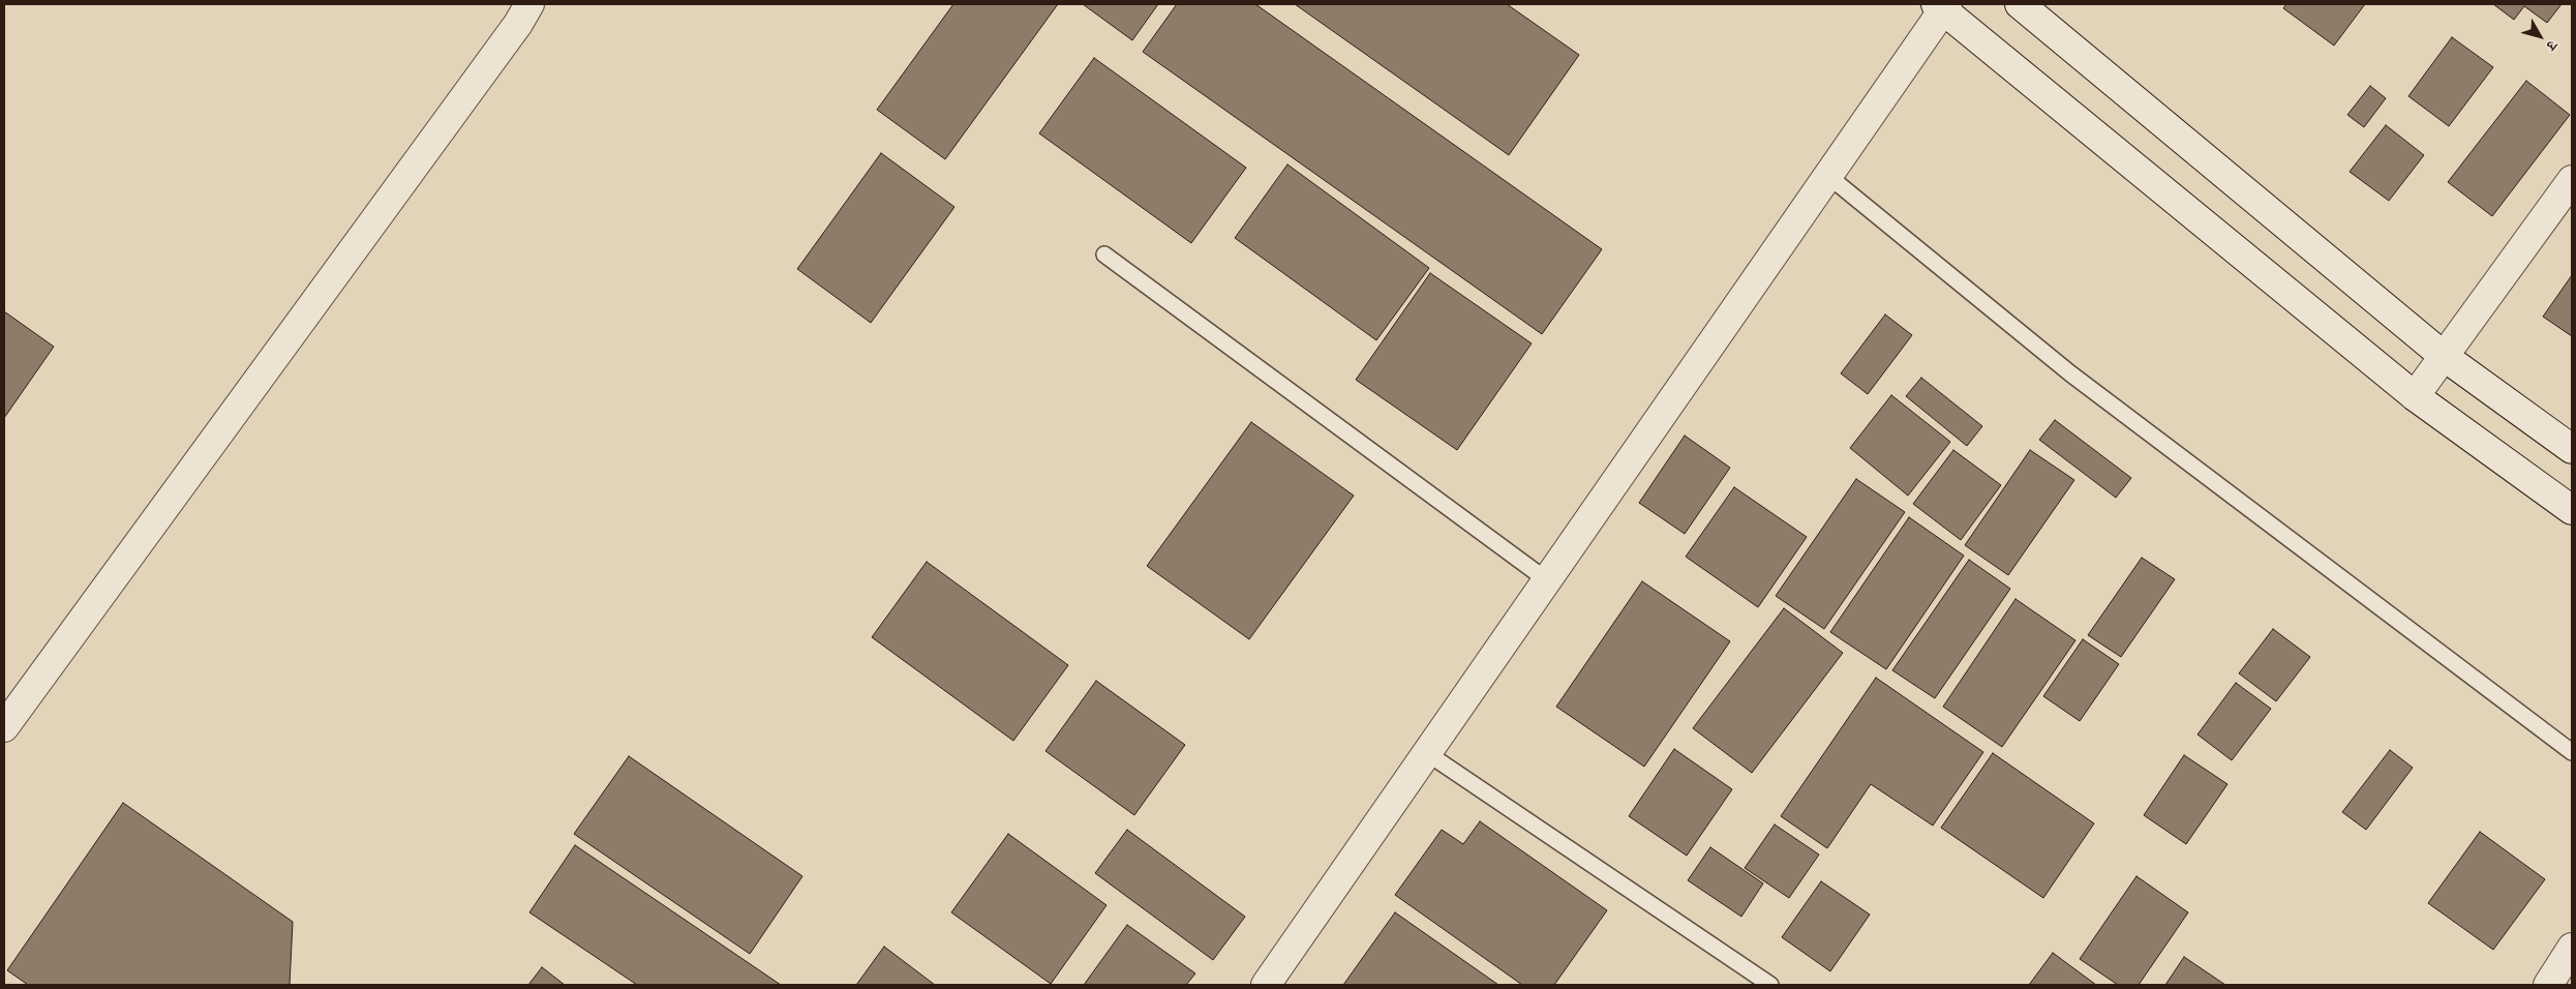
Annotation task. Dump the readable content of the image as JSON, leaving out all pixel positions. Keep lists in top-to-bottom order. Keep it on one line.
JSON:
{"north":"bottom right"}
